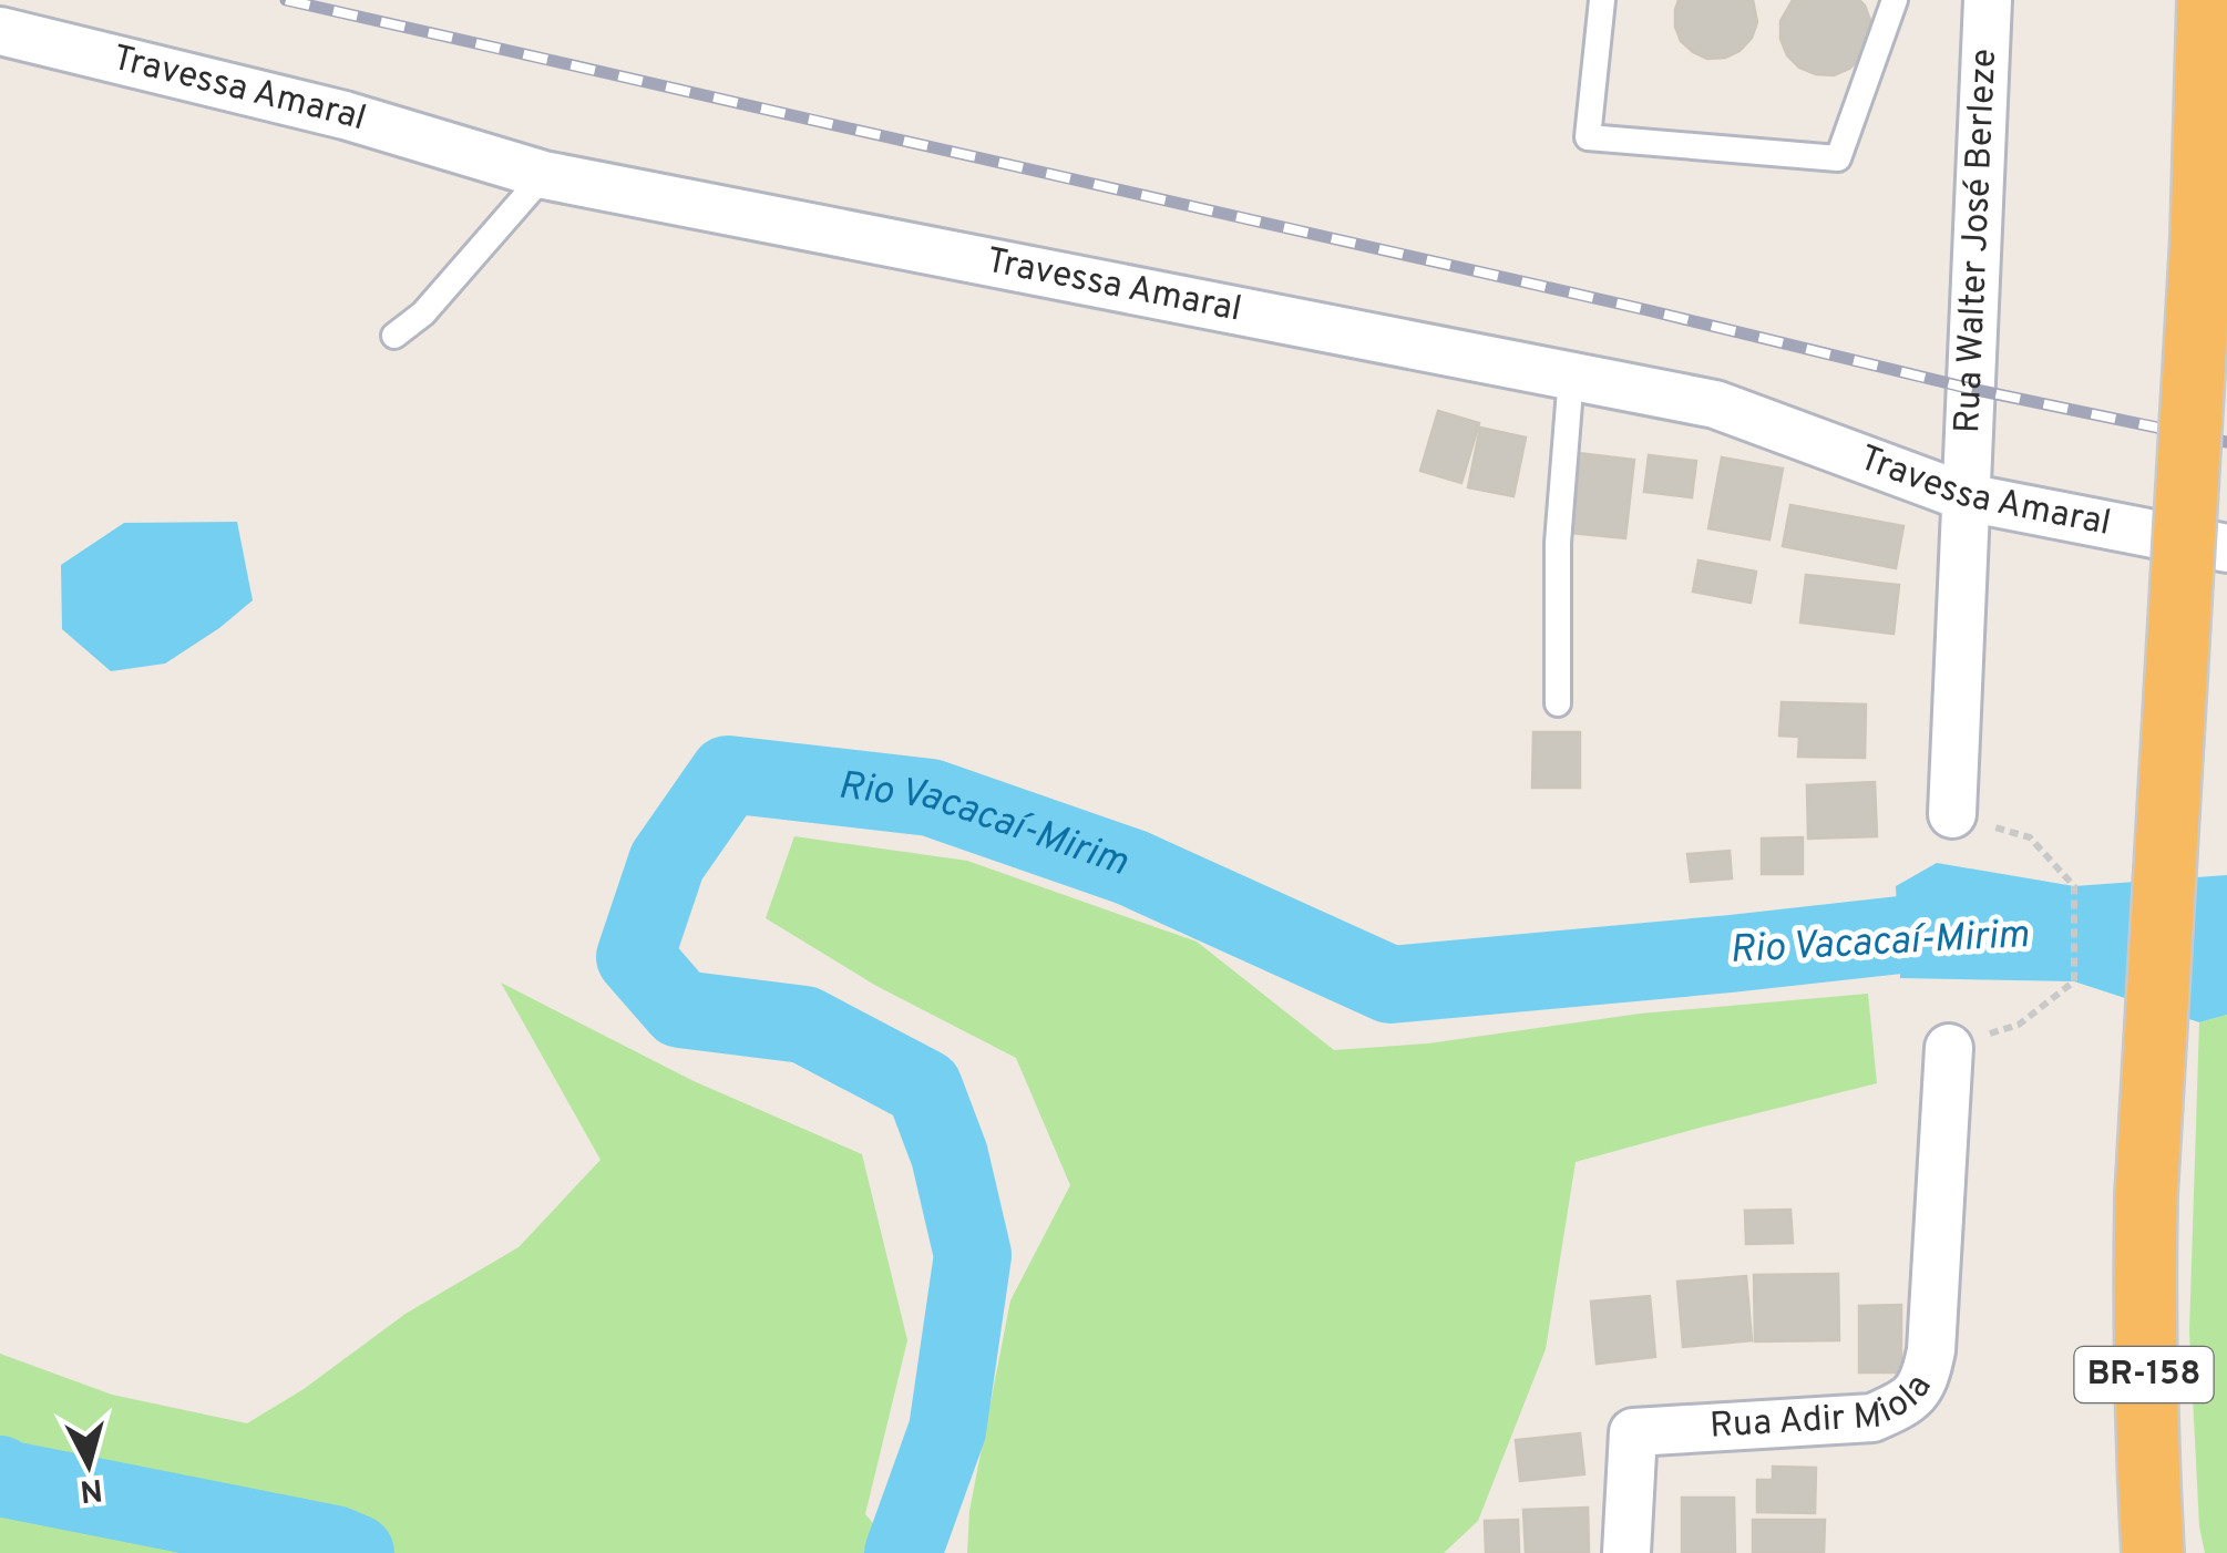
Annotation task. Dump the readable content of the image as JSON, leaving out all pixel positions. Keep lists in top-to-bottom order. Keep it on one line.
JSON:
{"streets":{"highway":["BR-158"],"street":["Travessa Amaral","Rua Walter José Berleze","Rua Adir Miola"]},"crossings":[["Travessa Amaral","Rua Walter José Berleze"]],"water":["Rio Vacacaí-Mirim"],"north":"bottom"}
